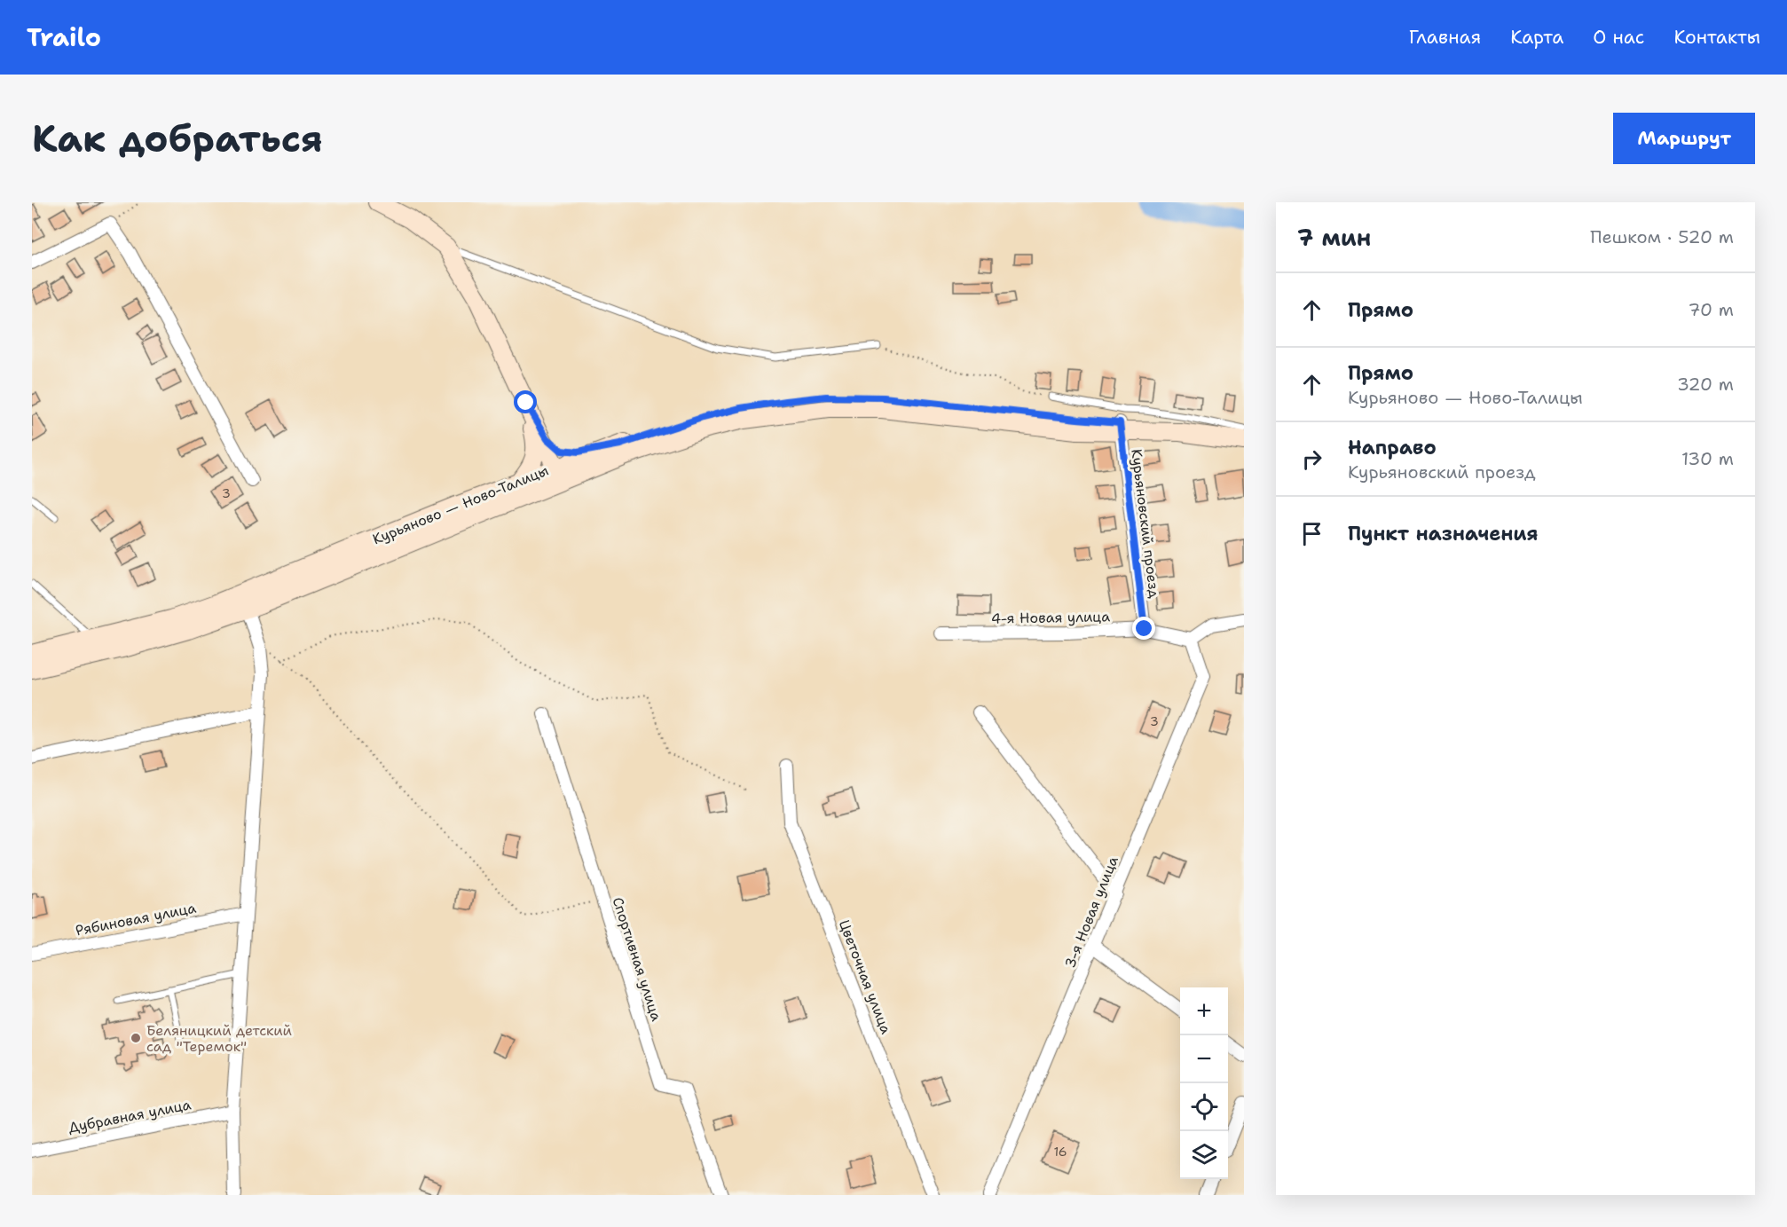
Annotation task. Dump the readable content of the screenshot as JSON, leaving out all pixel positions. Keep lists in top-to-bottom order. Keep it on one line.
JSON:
{"streets":{"main road":["Курьяново — Ново-Талицы"],"street":["Курьяновский проезд","4-я Новая улица","3-я Новая улица","Рябиновая улица","Спортивная улица","Цветочная улица","Дубравная улица"]},"crossings":[["Курьяново — Ново-Талицы","Курьяновский проезд"],["Курьяновский проезд","4-я Новая улица"],["4-я Новая улица","3-я Новая улица"]],"places":["Беляницкий детский сад \"Теремок\""],"house_numbers":["3","3","16"],"page":{"header":"Trailo","nav":["Главная","Карта","О нас","Контакты"],"buttons":"Маршрут","title":"Как добраться","heading":["7 мин","Пешком · 520 m"],"list":[["Прямо","70 m"],["Прямо","Курьяново — Ново-Талицы","320 m"],["Направо","Курьяновский проезд","130 m"],"Пункт назначения"],"map_buttons":["+","−"]}}
